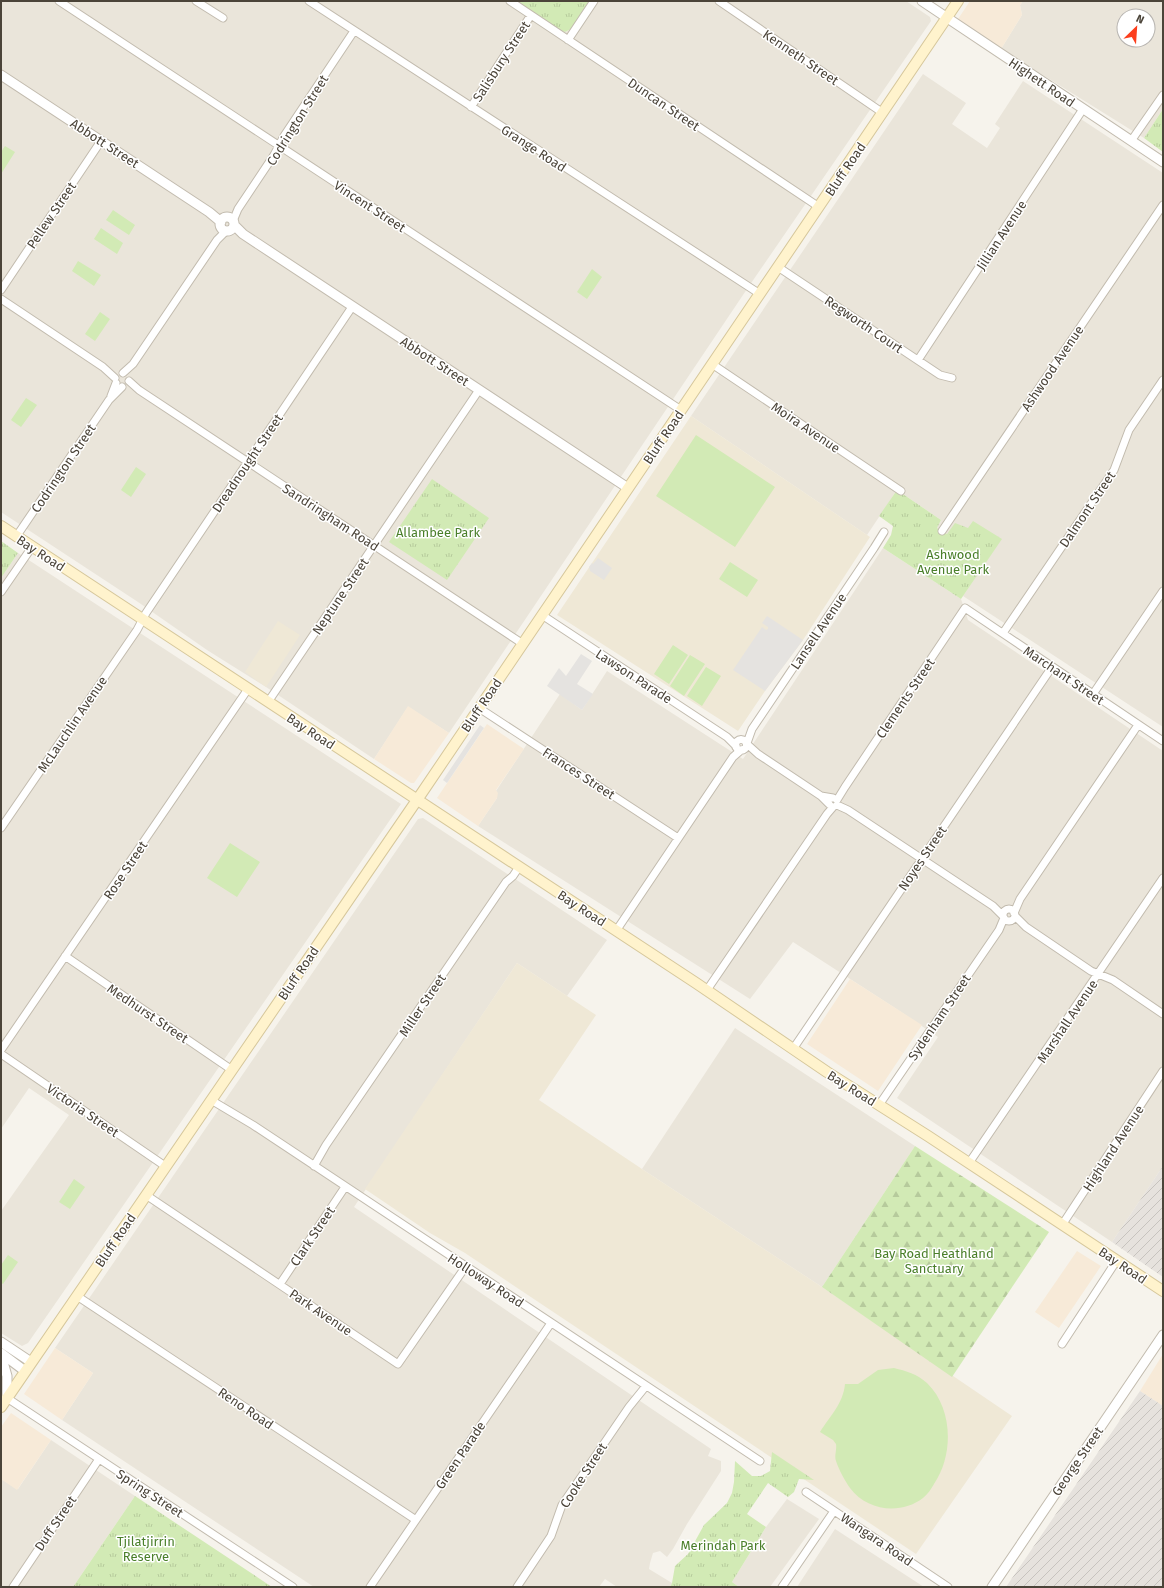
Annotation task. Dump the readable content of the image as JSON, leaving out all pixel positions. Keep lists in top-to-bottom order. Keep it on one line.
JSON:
{"streets":{"main road":["Bluff Road","Bay Road"],"street":["Kenneth Street","Salisbury Street","Highett Road","Duncan Street","Codrington Street","Abbott Street","Grange Road","Vincent Street","Pellew Street","Jillian Avenue","Regworth Court","Ashwood Avenue","Moira Avenue","Dreadnought Street","Dalmont Street","Sandringham Road","Neptune Street","Lansell Avenue","Marchant Street","Lawson Parade","Clements Street","McLauchlin Avenue","Frances Street","Noyes Street","Rose Street","Miller Street","Medhurst Street","Sydenham Street","Marshall Avenue","Victoria Street","Highland Avenue","Clark Street","Holloway Road","Park Avenue","Reno Road","Green Parade","George Street","Cooke Street","Spring Street","Duff Street","Wangara Road"]},"crossings":[["Kenneth Street","Bluff Road"],["Salisbury Street","Duncan Street"],["Salisbury Street","Grange Road"],["Highett Road","Bluff Road"],["Highett Road","Jillian Avenue"],["Duncan Street","Bluff Road"],["Codrington Street","Abbott Street"],["Codrington Street","Grange Road"],["Codrington Street","Vincent Street"],["Codrington Street","Sandringham Road"],["Codrington Street","Bay Road"],["Abbott Street","Bluff Road"],["Abbott Street","Pellew Street"],["Abbott Street","Dreadnought Street"],["Abbott Street","Neptune Street"],["Grange Road","Bluff Road"],["Bluff Road","Vincent Street"],["Bluff Road","Regworth Court"],["Bluff Road","Moira Avenue"],["Bluff Road","Sandringham Road"],["Bluff Road","Bay Road"],["Bluff Road","Lawson Parade"],["Bluff Road","Frances Street"],["Bluff Road","Medhurst Street"],["Bluff Road","Victoria Street"],["Bluff Road","Holloway Road"],["Bluff Road","Park Avenue"],["Bluff Road","Reno Road"],["Bluff Road","Spring Street"],["Jillian Avenue","Regworth Court"],["Dreadnought Street","Sandringham Road"],["Dreadnought Street","Bay Road"],["Dreadnought Street","McLauchlin Avenue"],["Dalmont Street","Marchant Street"],["Sandringham Road","Neptune Street"],["Bay Road","Neptune Street"],["Bay Road","Lansell Avenue"],["Bay Road","Clements Street"],["Bay Road","McLauchlin Avenue"],["Bay Road","Noyes Street"],["Bay Road","Rose Street"],["Bay Road","Miller Street"],["Bay Road","Sydenham Street"],["Bay Road","Marshall Avenue"],["Bay Road","Highland Avenue"],["Lansell Avenue","Lawson Parade"],["Lansell Avenue","Frances Street"],["Marchant Street","Clements Street"],["Marchant Street","Noyes Street"],["Marchant Street","Sydenham Street"],["Lawson Parade","Clements Street"],["Lawson Parade","Noyes Street"],["Lawson Parade","Sydenham Street"],["Lawson Parade","Marshall Avenue"],["Rose Street","Medhurst Street"],["Miller Street","Holloway Road"],["Clark Street","Holloway Road"],["Clark Street","Park Avenue"],["Holloway Road","Park Avenue"],["Holloway Road","Green Parade"],["Holloway Road","Cooke Street"],["Reno Road","Green Parade"],["Spring Street","Duff Street"]],"parks":["Allambee Park","Ashwood Avenue Park","Bay Road Heathland Sanctuary","Tjilatjirrin Reserve","Merindah Park"],"north":"top right"}
